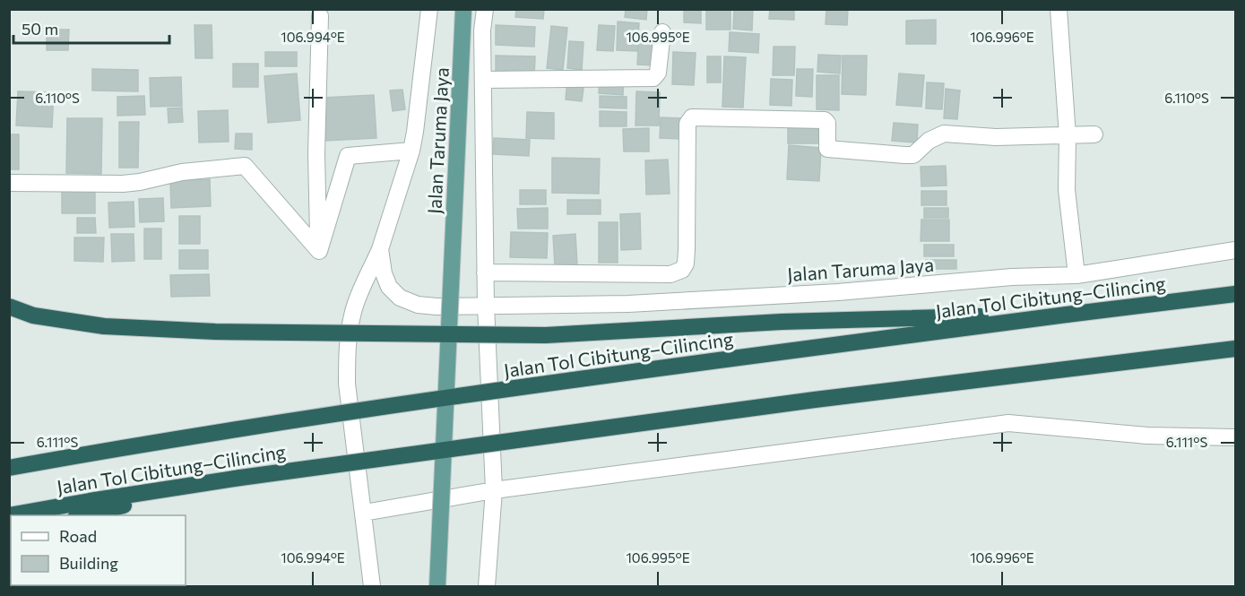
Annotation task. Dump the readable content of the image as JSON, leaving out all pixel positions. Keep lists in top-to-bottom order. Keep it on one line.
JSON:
{"streets":{"highway":["Jalan Tol Cibitung–Cilincing"],"main road":["Jalan Taruma Jaya"]},"legend":["Road","Building"],"scale_bar":"50 m","coordinates":["106.994°E","106.995°E","106.996°E","6.110°S","6.111°S"]}
